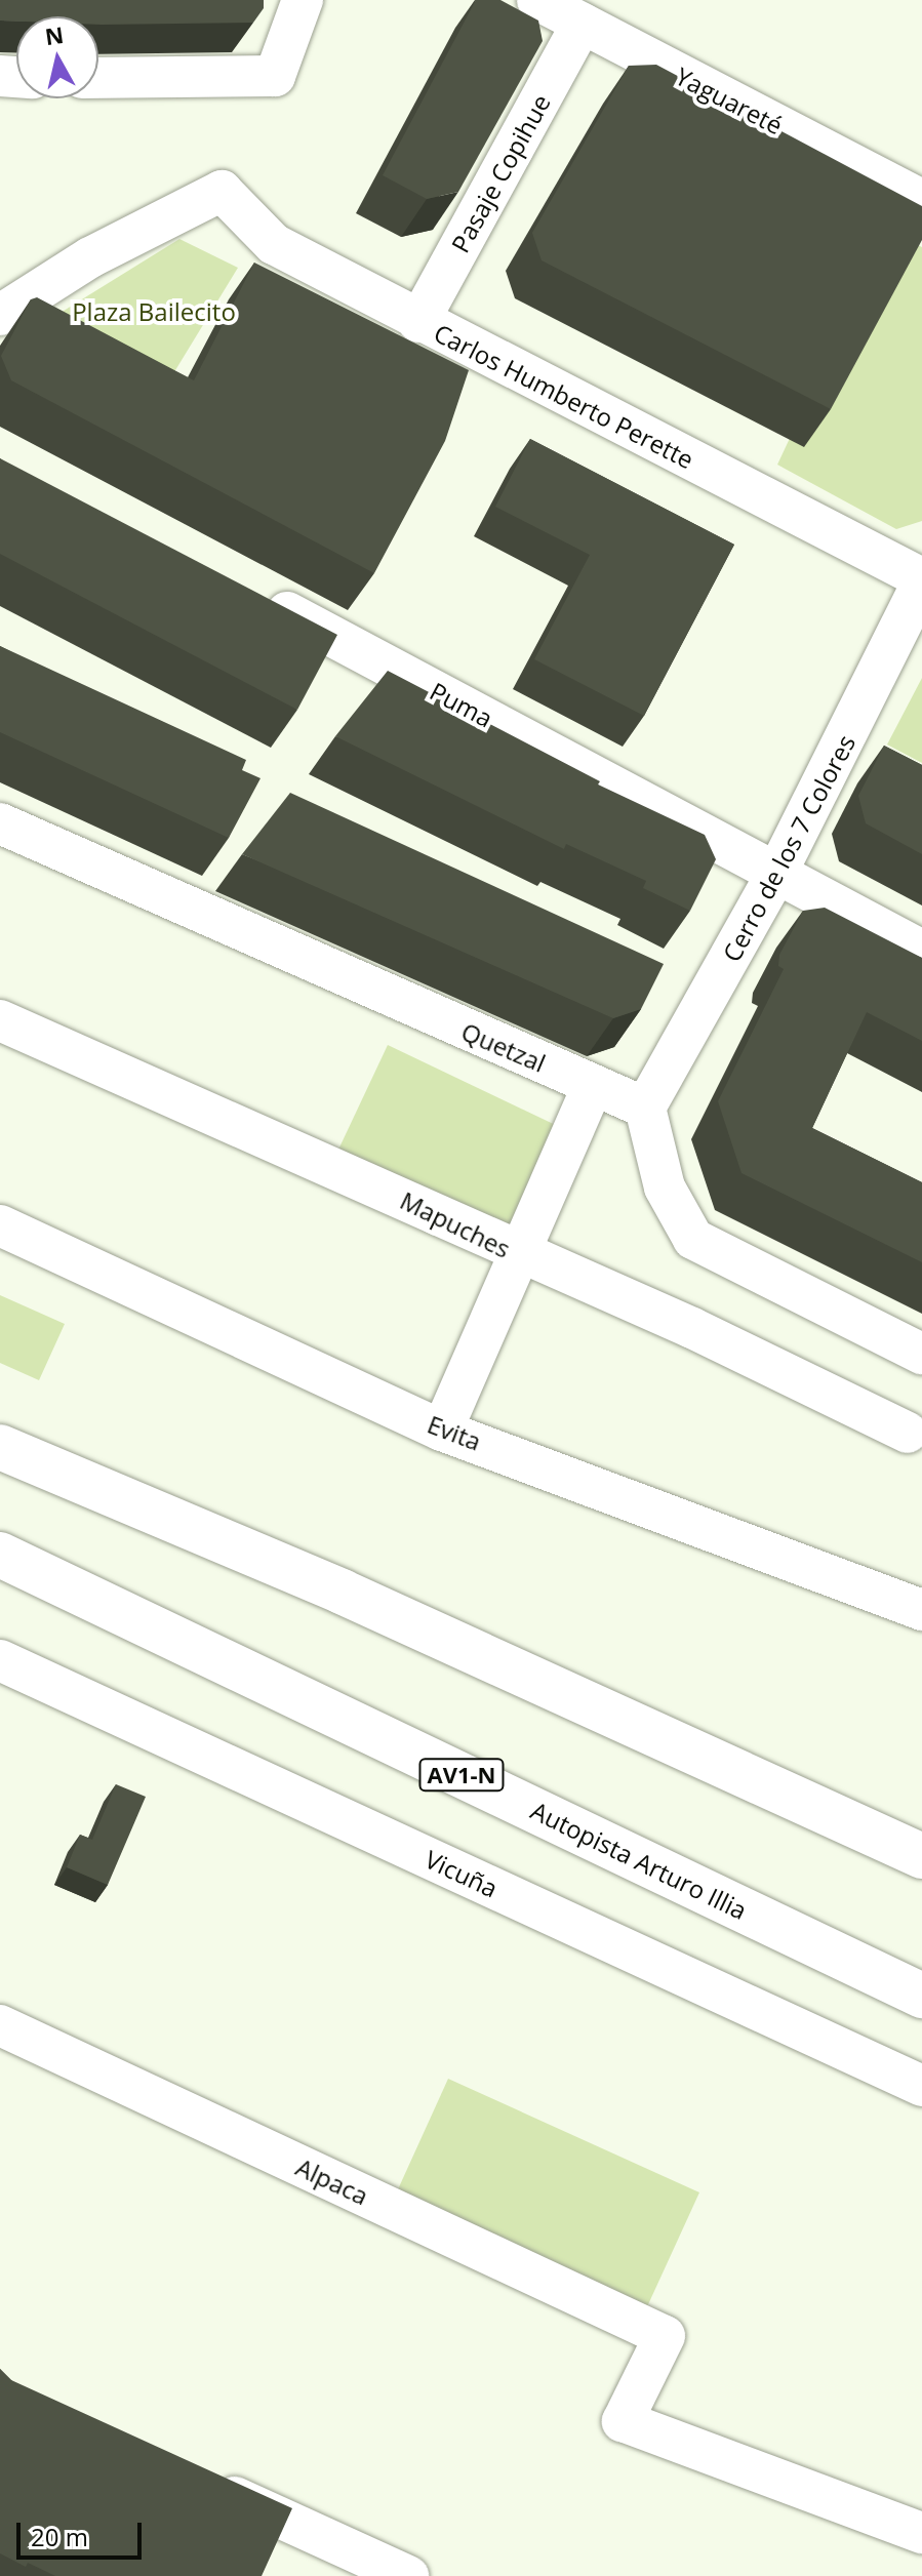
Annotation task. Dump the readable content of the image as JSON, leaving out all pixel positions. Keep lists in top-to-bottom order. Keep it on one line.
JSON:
{"streets":{"highway":["AV1-N","Autopista Arturo Illia"],"street":["Yaguareté","Pasaje Copihue","Carlos Humberto Perette","Puma","Cerro de los 7 Colores","Quetzal","Mapuches","Evita","Vicuña","Alpaca"]},"crossings":[["Yaguareté","Pasaje Copihue"],["Pasaje Copihue","Carlos Humberto Perette"],["Carlos Humberto Perette","Cerro de los 7 Colores"],["Puma","Cerro de los 7 Colores"],["Cerro de los 7 Colores","Quetzal"]],"parks":["Plaza Bailecito"],"scale_bar":"20 m","north":"top"}
